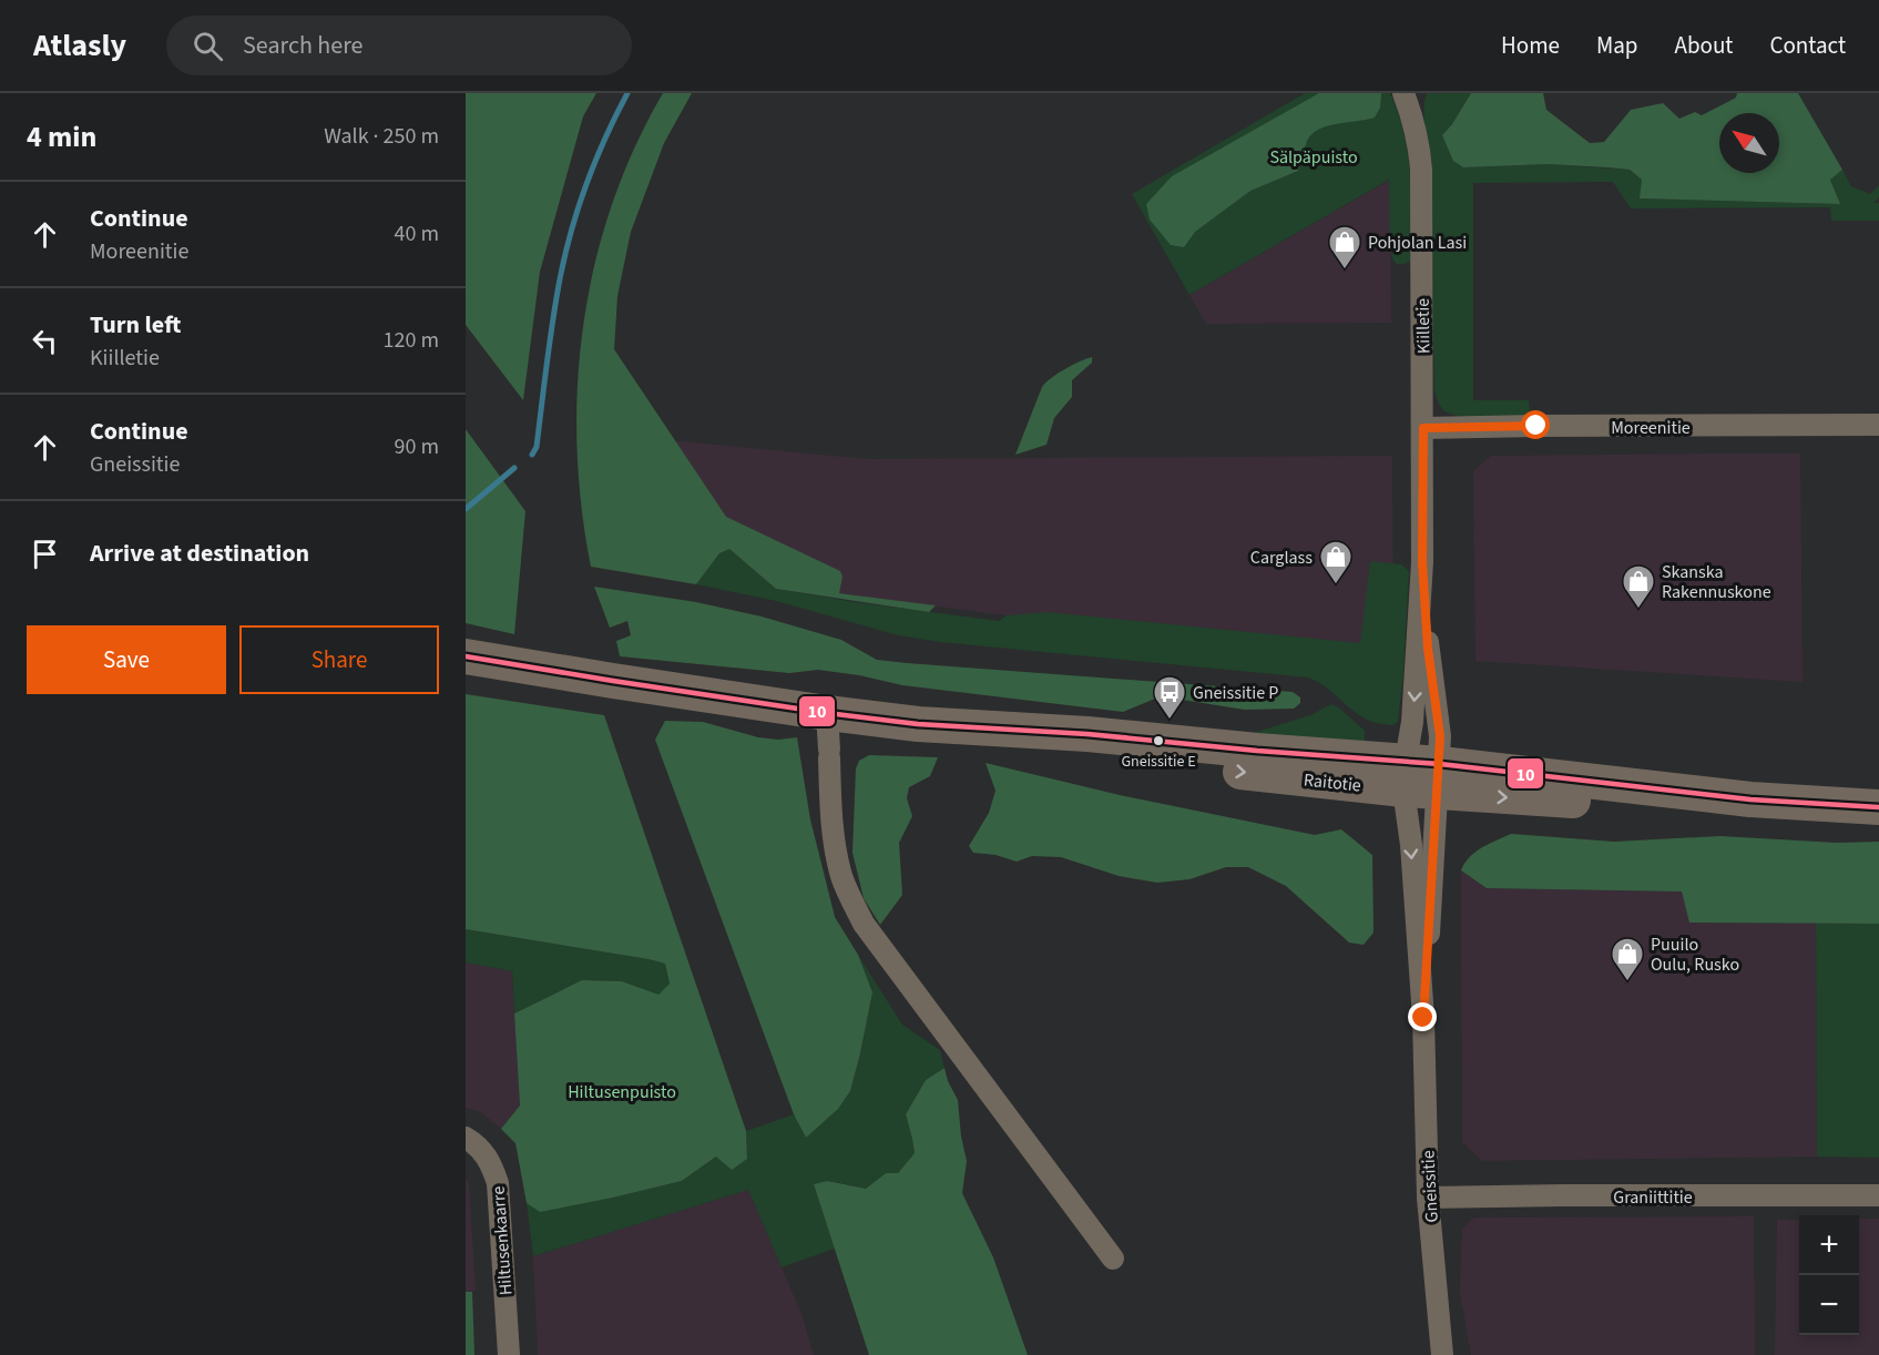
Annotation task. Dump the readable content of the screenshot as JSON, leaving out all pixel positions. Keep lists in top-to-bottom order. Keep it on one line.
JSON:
{"streets":{"main road":["Raitotie"],"street":["Kiilletie","Moreenitie","Gneissitie","Graniittitie","Hiltusenkaarre"]},"crossings":[["Kiilletie","Moreenitie"],["Kiilletie","Raitotie"],["Kiilletie","Gneissitie"],["Raitotie","Gneissitie"],["Gneissitie","Graniittitie"]],"parks":["Sälpäpuisto","Hiltusenpuisto"],"places":{"shop":["Pohjolan Lasi","Carglass","Skanska Rakennuskone","Puuilo Oulu, Rusko"],"bus stop":["Gneissitie P"],"other":["Gneissitie E"]},"lines":["transit line 10"],"north":"top left","page":{"header":"Atlasly","search":"Search here","nav":["Home","Map","About","Contact"],"heading":["4 min","Walk · 250 m"],"list":[["Continue","Moreenitie","40 m"],["Turn left","Kiilletie","120 m"],["Continue","Gneissitie","90 m"],"Arrive at destination"],"buttons":["Save","Share"],"map_buttons":["+","−"]}}
